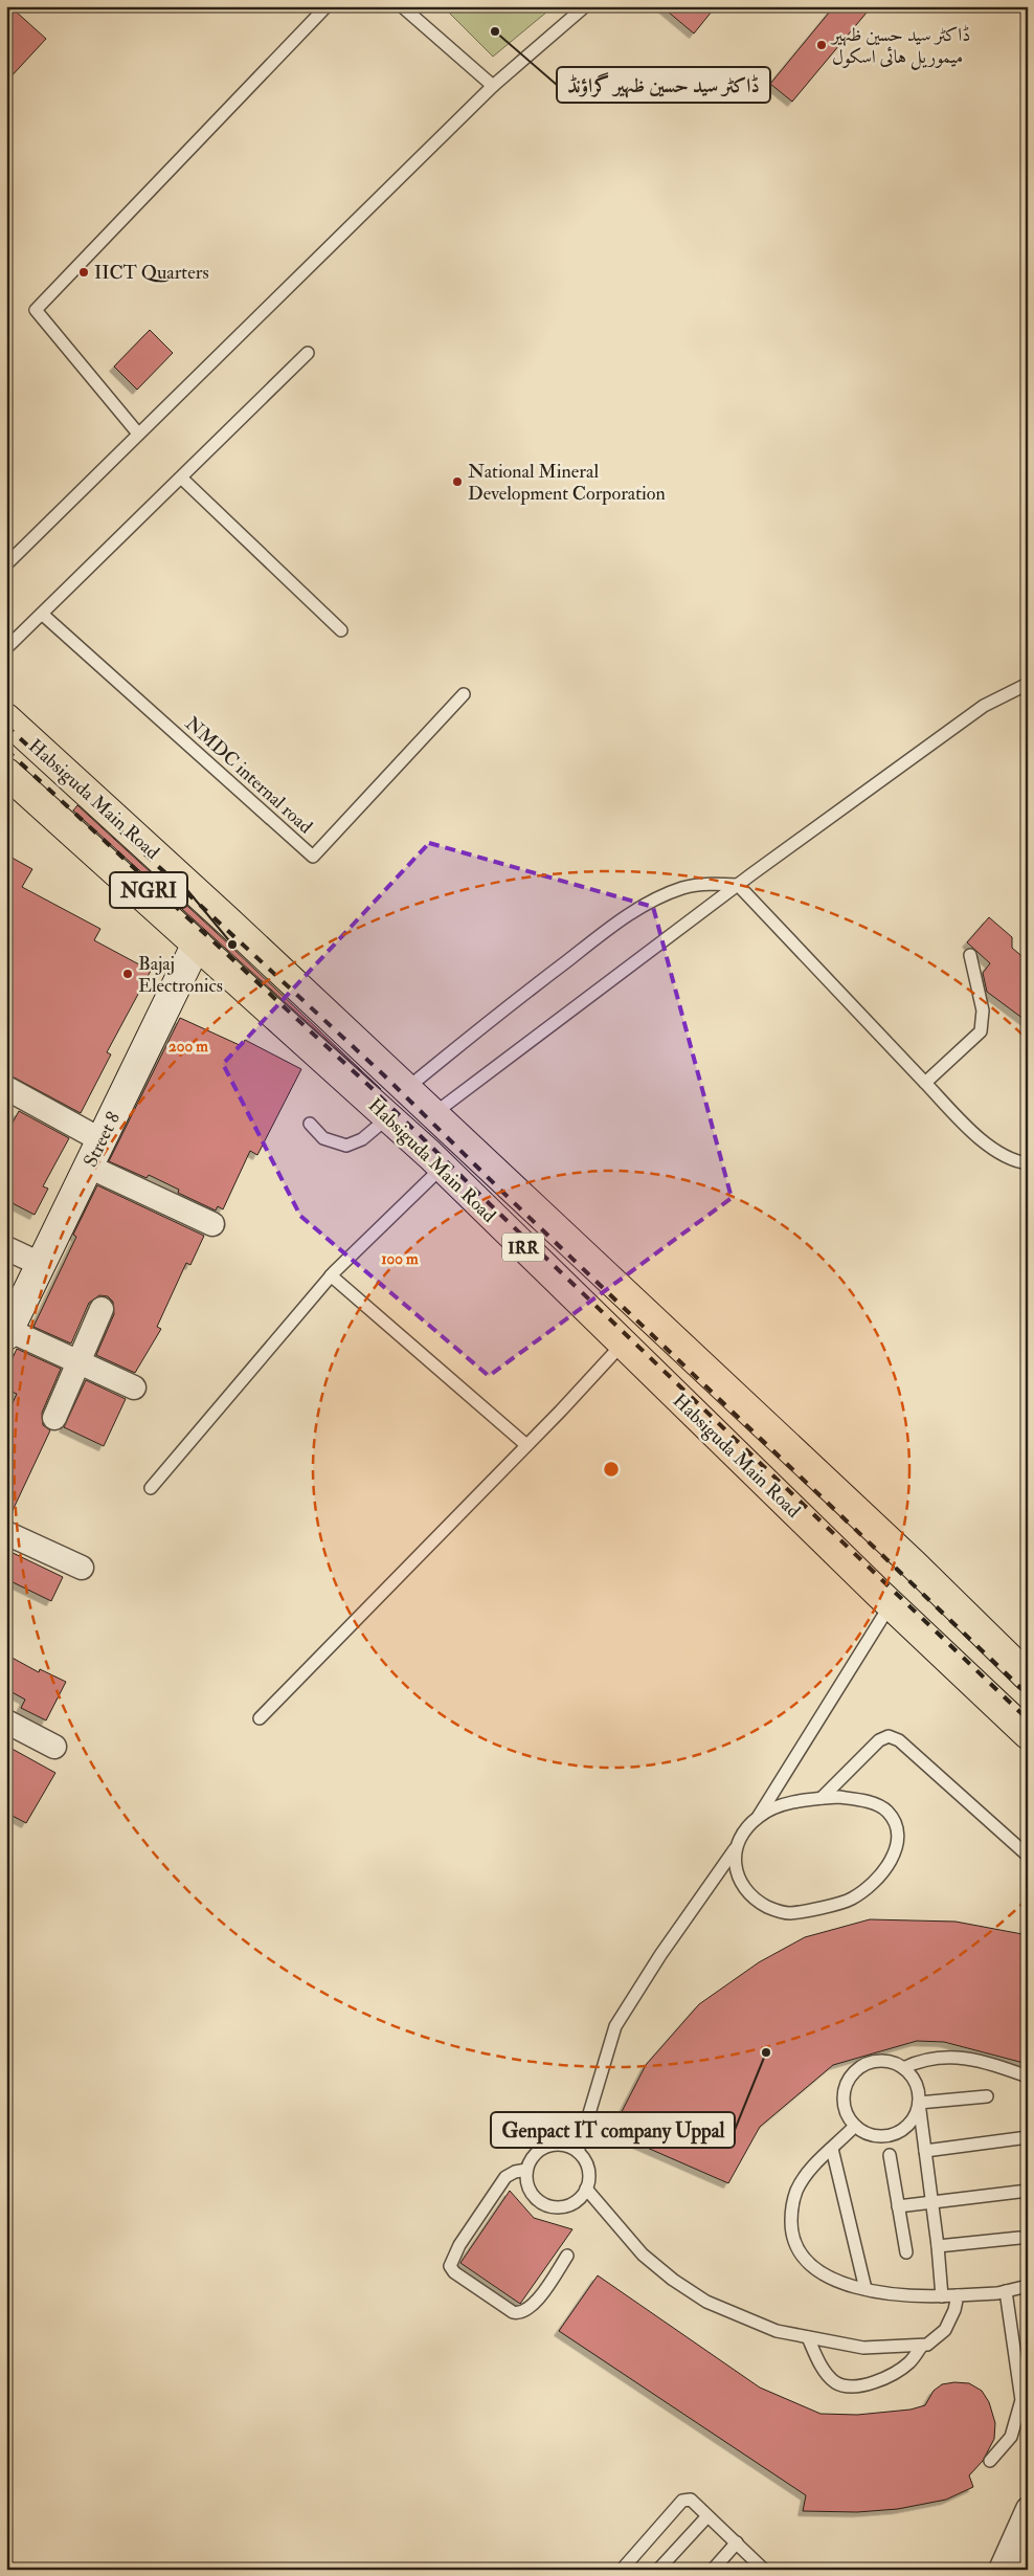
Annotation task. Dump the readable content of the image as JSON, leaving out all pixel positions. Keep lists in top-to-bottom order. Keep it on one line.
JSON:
{"streets":{"main road":["Habsiguda Main Road","IRR"],"street":["Street 8"],"lane":["NMDC internal road"]},"crossings":[["Habsiguda Main Road","Street 8"]],"places":["ڈاکٹر سید حسین ظہیر گراؤنڈ","ڈاکٹر سید حسین ظہیر میموریل ہائی اسکول","IICT Quarters","National Mineral Development Corporation","NGRI","Bajaj Electronics","Genpact IT company Uppal"],"rings":["200 m","100 m"]}
